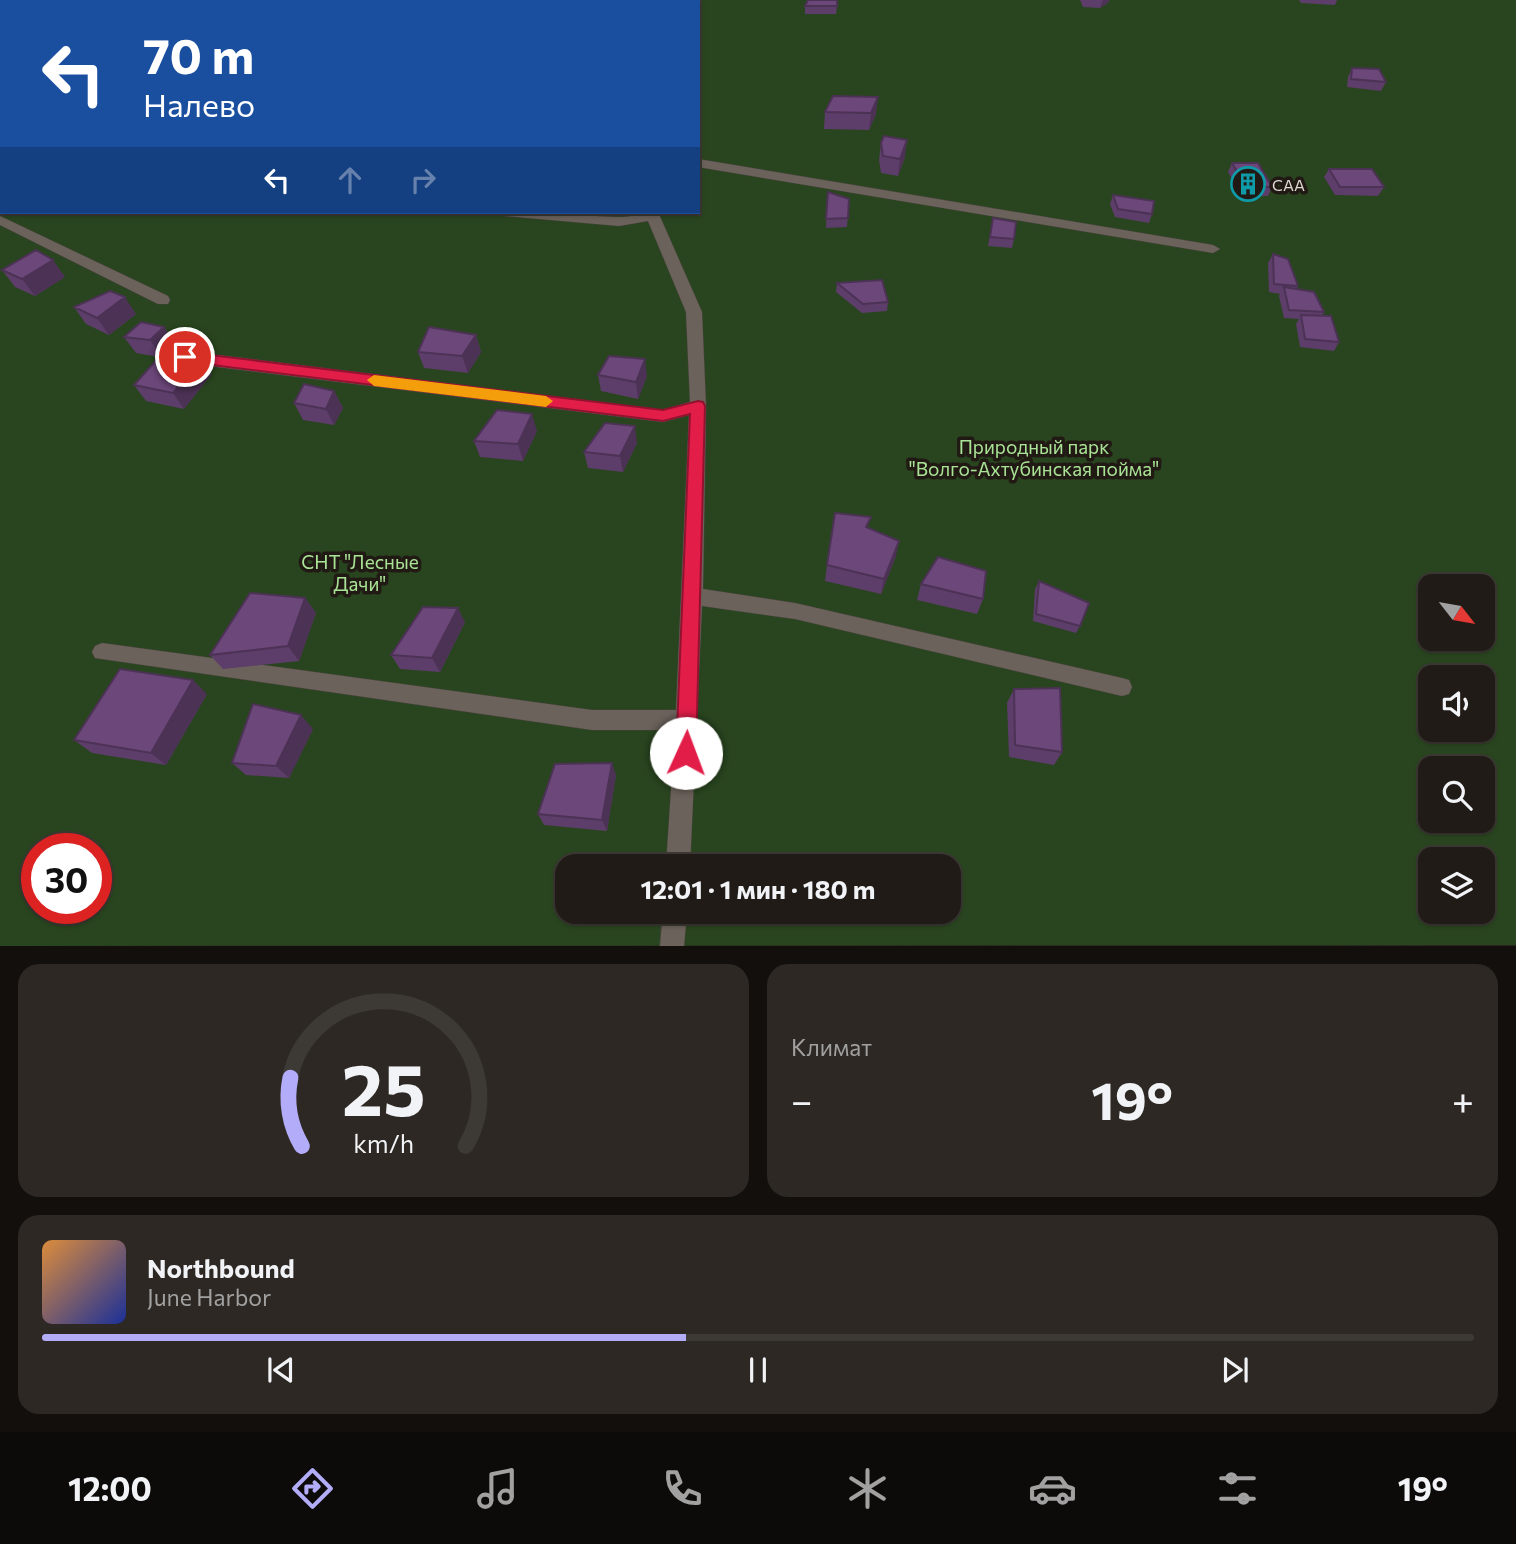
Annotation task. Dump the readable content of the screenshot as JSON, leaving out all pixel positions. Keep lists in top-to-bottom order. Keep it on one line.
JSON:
{"parks":["Природный парк \"Волго-Ахтубинская пойма\"","СНТ \"Лесные Дачи\""],"places":{"building":["САА"]},"north":"bottom right","page":{"turn":["70 m","Налево"],"limit":"30","trip":"12:01 · 1 мин · 180 m","tile":"Климат","heat":["−","19°","+"],"song":["Northbound","June Harbor"],"tabs":["12:00","19°"],"gauge":["25","km/h"]}}
